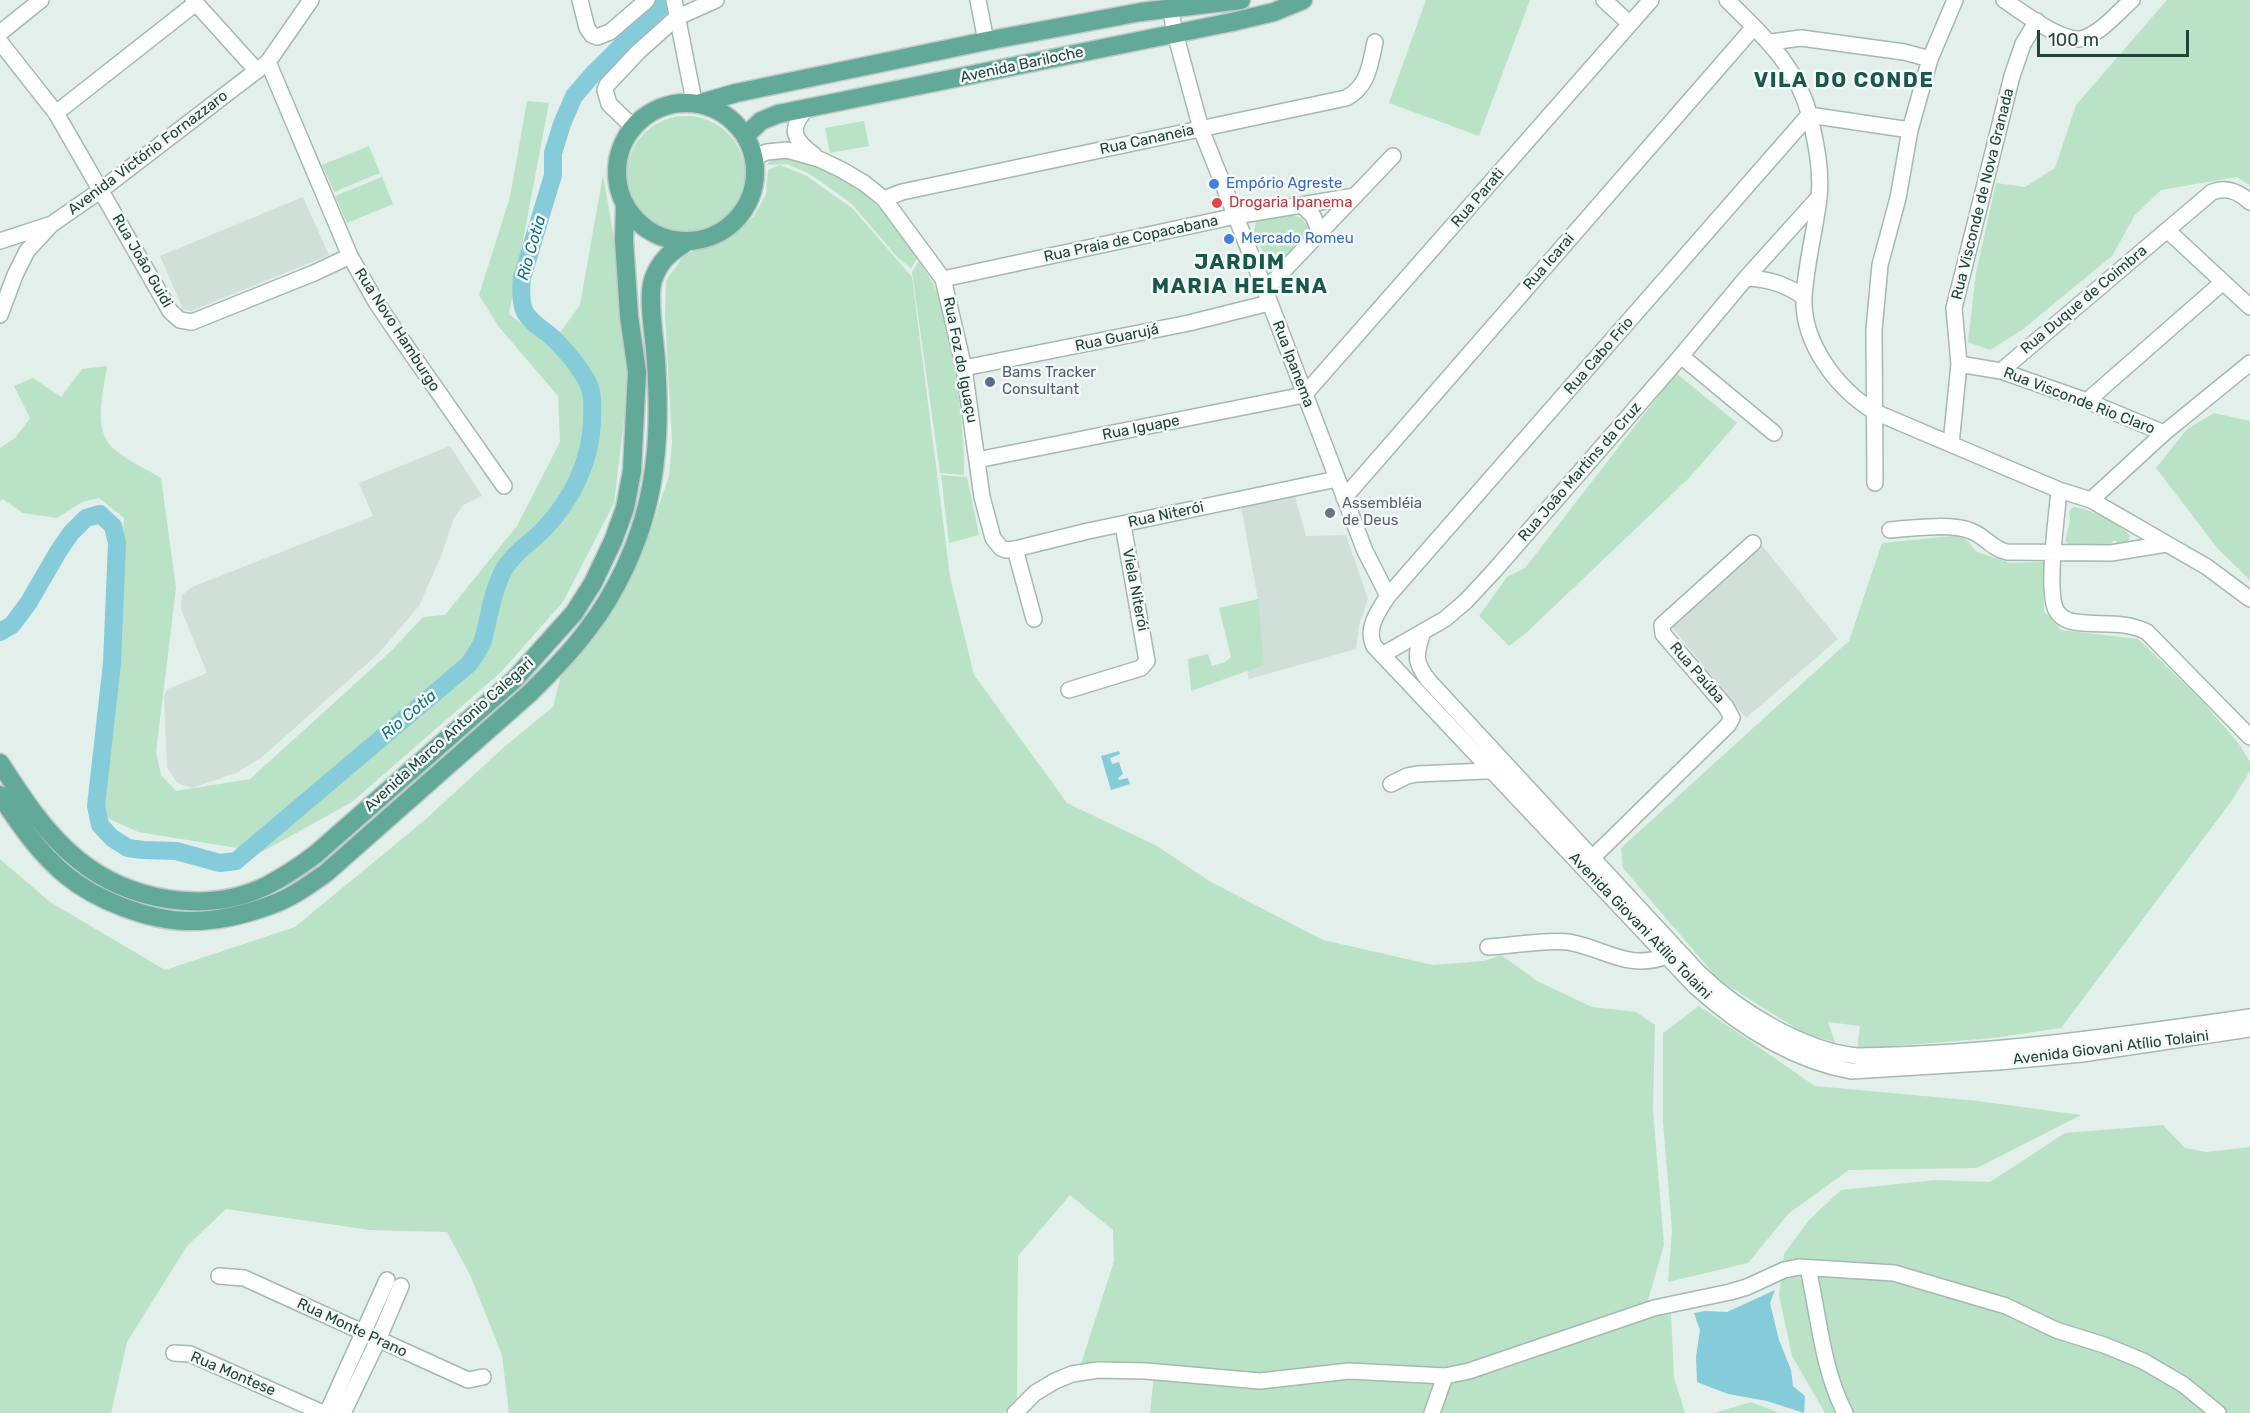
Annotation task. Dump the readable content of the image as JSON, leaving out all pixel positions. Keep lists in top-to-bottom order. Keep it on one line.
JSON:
{"streets":{"main road":["Avenida Bariloche","Avenida Marco Antonio Calegari"],"street":["Rua Cananeia","Avenida Victório Fornazzaro","Rua Visconde de Nova Granada","Rua Parati","Rua Praia de Copacabana","Rua João Guidi","Rua Icarai","Rua Duque de Coimbra","Rua Novo Hamburgo","Rua Guarujá","Rua Cabo Frio","Rua Foz do Iguaçu","Rua Ipanema","Rua Visconde Rio Claro","Rua Iguape","Rua João Martins da Cruz","Rua Niterói","Viela Niterói","Rua Paúba","Avenida Giovani Atílio Tolaini","Rua Monte Prano","Rua Montese"]},"crossings":[["Avenida Bariloche","Rua Foz do Iguaçu"],["Avenida Bariloche","Rua Ipanema"],["Avenida Bariloche","Avenida Marco Antonio Calegari"],["Rua Cananeia","Rua Foz do Iguaçu"],["Rua Cananeia","Rua Ipanema"],["Avenida Victório Fornazzaro","Rua João Guidi"],["Avenida Victório Fornazzaro","Rua Novo Hamburgo"],["Rua Visconde de Nova Granada","Rua Visconde Rio Claro"],["Rua Parati","Rua Ipanema"],["Rua Parati","Rua Iguape"],["Rua Praia de Copacabana","Rua Foz do Iguaçu"],["Rua Praia de Copacabana","Rua Ipanema"],["Rua João Guidi","Rua Novo Hamburgo"],["Rua Icarai","Rua Ipanema"],["Rua Duque de Coimbra","Rua Visconde Rio Claro"],["Rua Guarujá","Rua Foz do Iguaçu"],["Rua Guarujá","Rua Ipanema"],["Rua Cabo Frio","Rua Ipanema"],["Rua Foz do Iguaçu","Rua Iguape"],["Rua Foz do Iguaçu","Rua Niterói"],["Rua Foz do Iguaçu","Avenida Marco Antonio Calegari"],["Rua Ipanema","Rua Iguape"],["Rua Ipanema","Rua Niterói"],["Rua João Martins da Cruz","Avenida Giovani Atílio Tolaini"],["Rua Niterói","Viela Niterói"],["Rua Paúba","Avenida Giovani Atílio Tolaini"]],"districts":["VILA DO CONDE","JARDIM MARIA HELENA"],"water":["Rio Cotia"],"places":["Empório Agreste","Drogaria Ipanema","Mercado Romeu","Bams Tracker Consultant","Assembléia de Deus"],"scale_bar":"100 m"}
